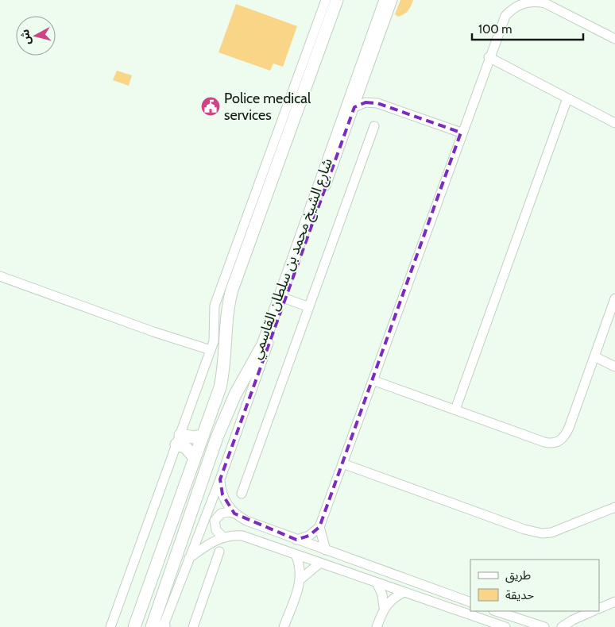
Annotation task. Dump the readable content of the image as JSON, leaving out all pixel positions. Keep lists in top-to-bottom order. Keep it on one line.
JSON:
{"streets":{"main road":["شارع الشيخ محمد بن سلطان القاسمي"]},"places":{"public building":["Police medical services"]},"legend":["طريق","حديقة"],"scale_bar":"100 m","north":"left"}
